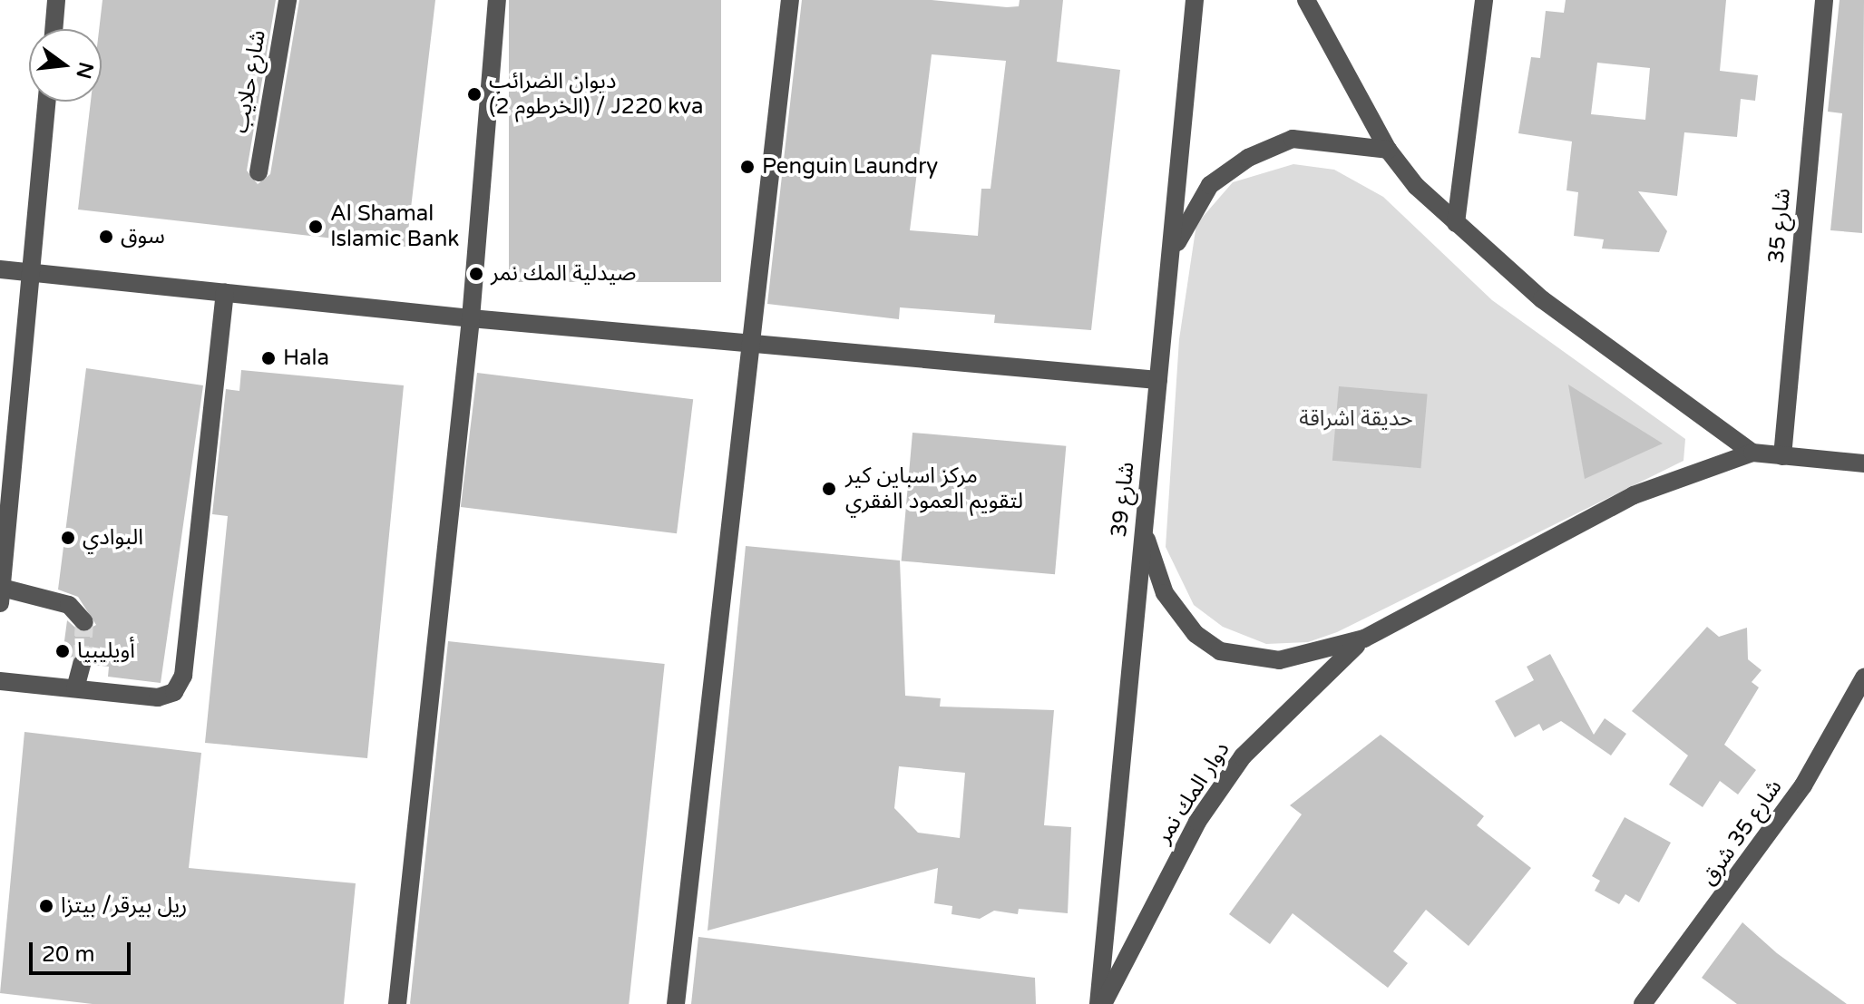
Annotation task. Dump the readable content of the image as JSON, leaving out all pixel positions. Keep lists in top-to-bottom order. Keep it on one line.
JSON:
{"streets":{"street":["شارع حلايب","شارع 35","شارع 39","دوار المك نمر","شارع 35 شرق"]},"crossings":[["شارع 39","دوار المك نمر"]],"parks":["حديقة اشراقة"],"places":["ديوان الضرائب (الخرطوم 2) / J220 kva","Penguin Laundry","Al Shamal Islamic Bank","سوق","صيدلية المك نمر","Hala","مركز اسباين كير لتقويم العمود الفقري","البوادي","أويليبيا","ريل بيرقر/ بيتزا"],"scale_bar":"20 m","north":"right"}
